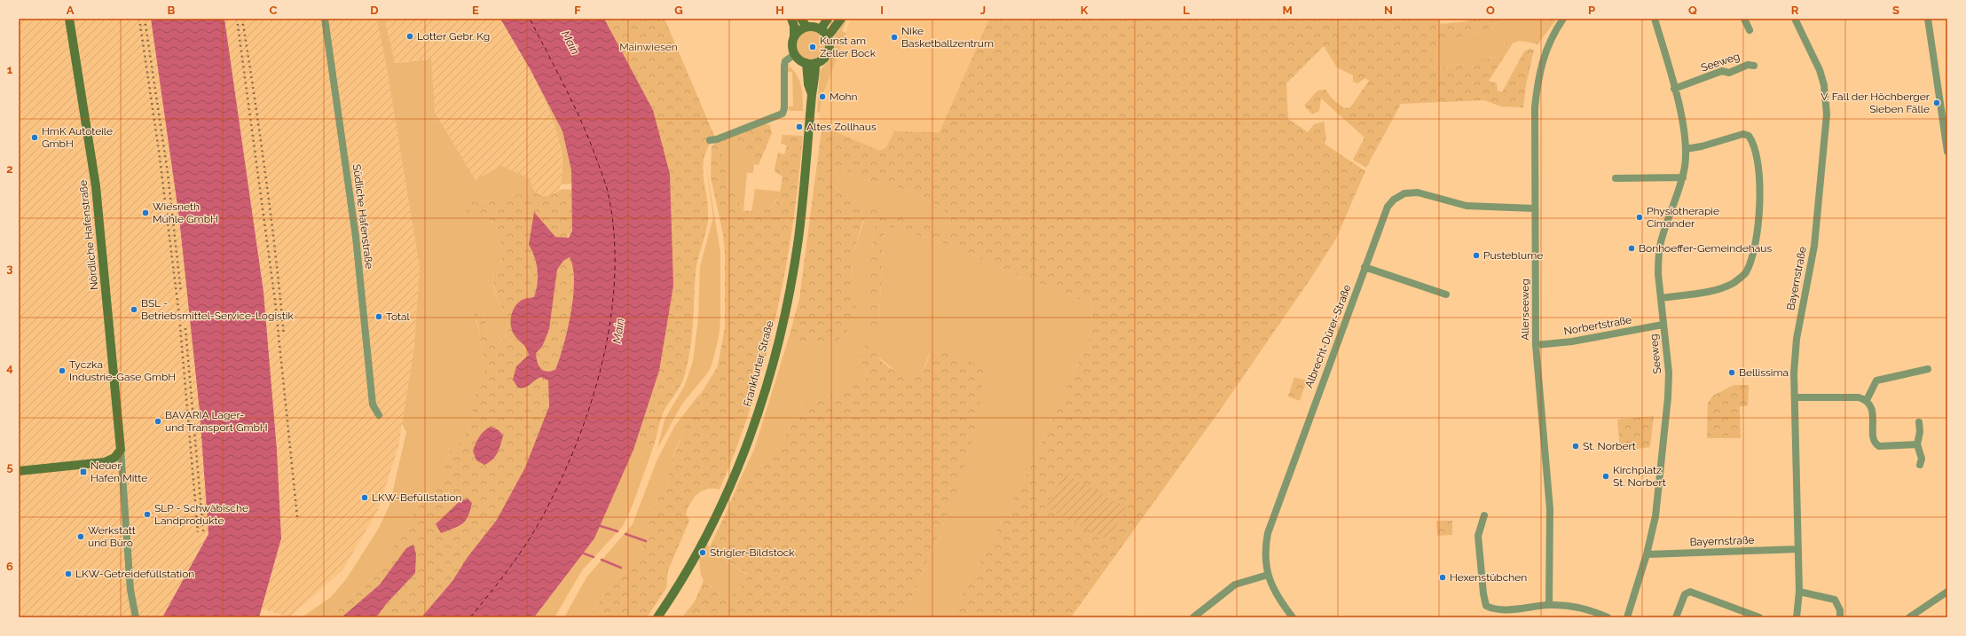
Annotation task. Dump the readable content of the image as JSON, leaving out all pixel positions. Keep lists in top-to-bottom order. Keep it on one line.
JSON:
{"streets":{"main road":["Nördliche Hafenstraße","Frankfurter Straße"],"street":["Seeweg","Südliche Hafenstraße","Bayernstraße","Allerseeweg","Norbertstraße","Albrecht-Dürer-Straße"]},"crossings":[["Seeweg","Bayernstraße"],["Seeweg","Norbertstraße"],["Allerseeweg","Norbertstraße"],["Allerseeweg","Albrecht-Dürer-Straße"]],"water":["Main"],"parks":["Mainwiesen"],"places":{"other":["Lotter Gebr. Kg","Nike Basketballzentrum","Kunst am Zeller Bock","Mohn","V. Fall der Höchberger Sieben Fälle","Altes Zollhaus","HmK Autoteile GmbH","Wiesneth Mühle GmbH","Physiotherapie Cimander","Bonhoeffer-Gemeindehaus","Pusteblume","BSL - Betriebsmittel-Service-Logistik","Total","Tyczka Industrie-Gase GmbH","Bellissima","BAVARIA Lager- und Transport GmbH","St. Norbert","Kirchplatz St. Norbert","LKW-Befüllstation","SLP - Schwäbische Landprodukte","Werkstatt und Büro","Strigler-Bildstock","LKW-Getreidefüllstation","Hexenstübchen"],"transit":["Neuer Hafen Mitte"]},"grid":{"columns":["A","B","C","D","E","F","G","H","I","J","K","L","M","N","O","P","Q","R","S"],"rows":["1","2","3","4","5","6"]}}
